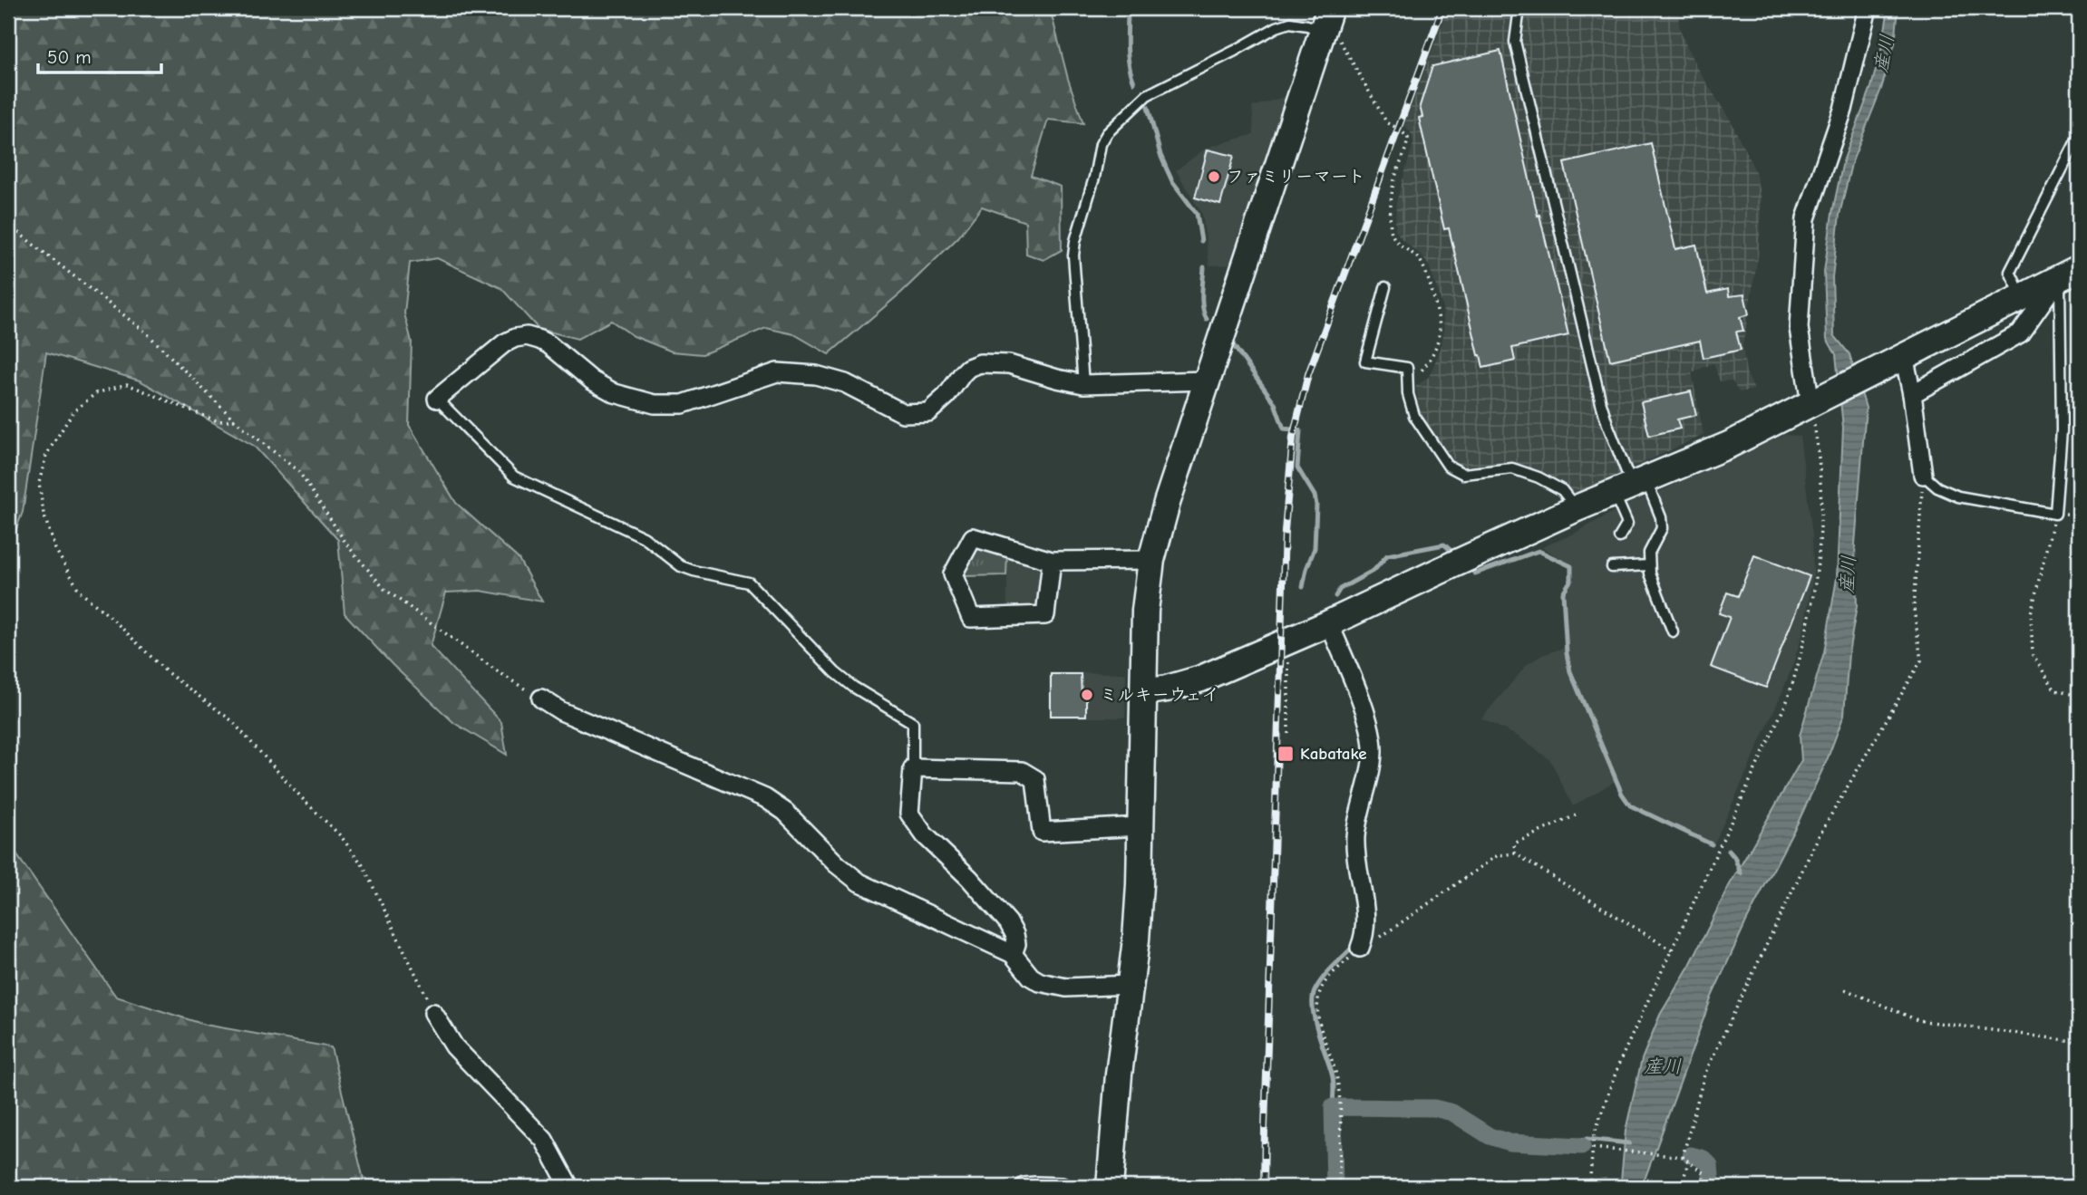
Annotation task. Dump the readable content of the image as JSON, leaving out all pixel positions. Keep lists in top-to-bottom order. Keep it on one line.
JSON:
{"water":["産川"],"places":{"other":["ファミリーマート","ミルキーウェイ"],"transit":["Kabatake"]},"scale_bar":"50 m"}
